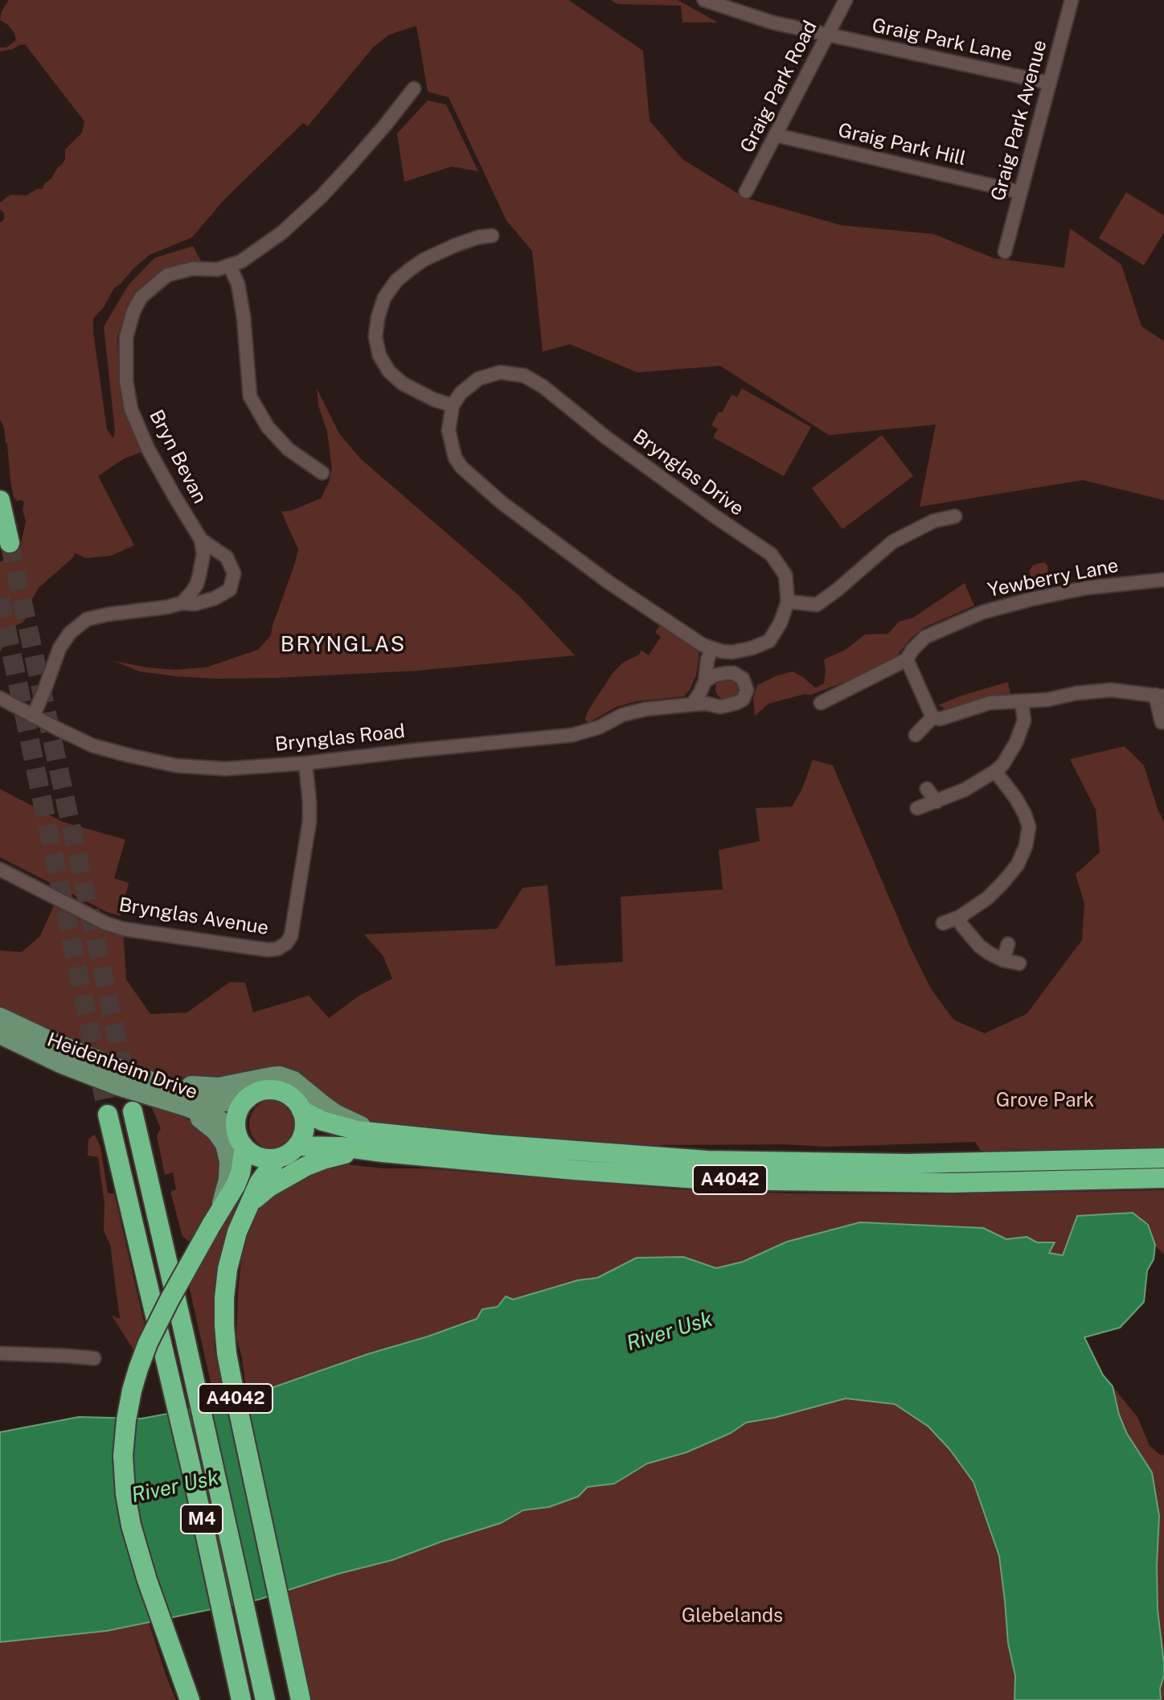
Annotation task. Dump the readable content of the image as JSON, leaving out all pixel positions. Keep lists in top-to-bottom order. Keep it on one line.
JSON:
{"streets":{"highway":["A4042","M4"],"main road":["Heidenheim Drive"],"street":["Graig Park Lane","Graig Park Road","Graig Park Avenue","Graig Park Hill","Bryn Bevan","Brynglas Drive","Yewberry Lane","Brynglas Road","Brynglas Avenue"]},"crossings":[["Graig Park Lane","Graig Park Road"],["Graig Park Lane","Graig Park Avenue"],["Graig Park Road","Graig Park Hill"],["Graig Park Avenue","Graig Park Hill"],["Bryn Bevan","Brynglas Road"],["Brynglas Road","Brynglas Avenue"],["Heidenheim Drive","A4042"]],"districts":["BRYNGLAS"],"water":["River Usk"],"parks":["Grove Park","Glebelands"]}
